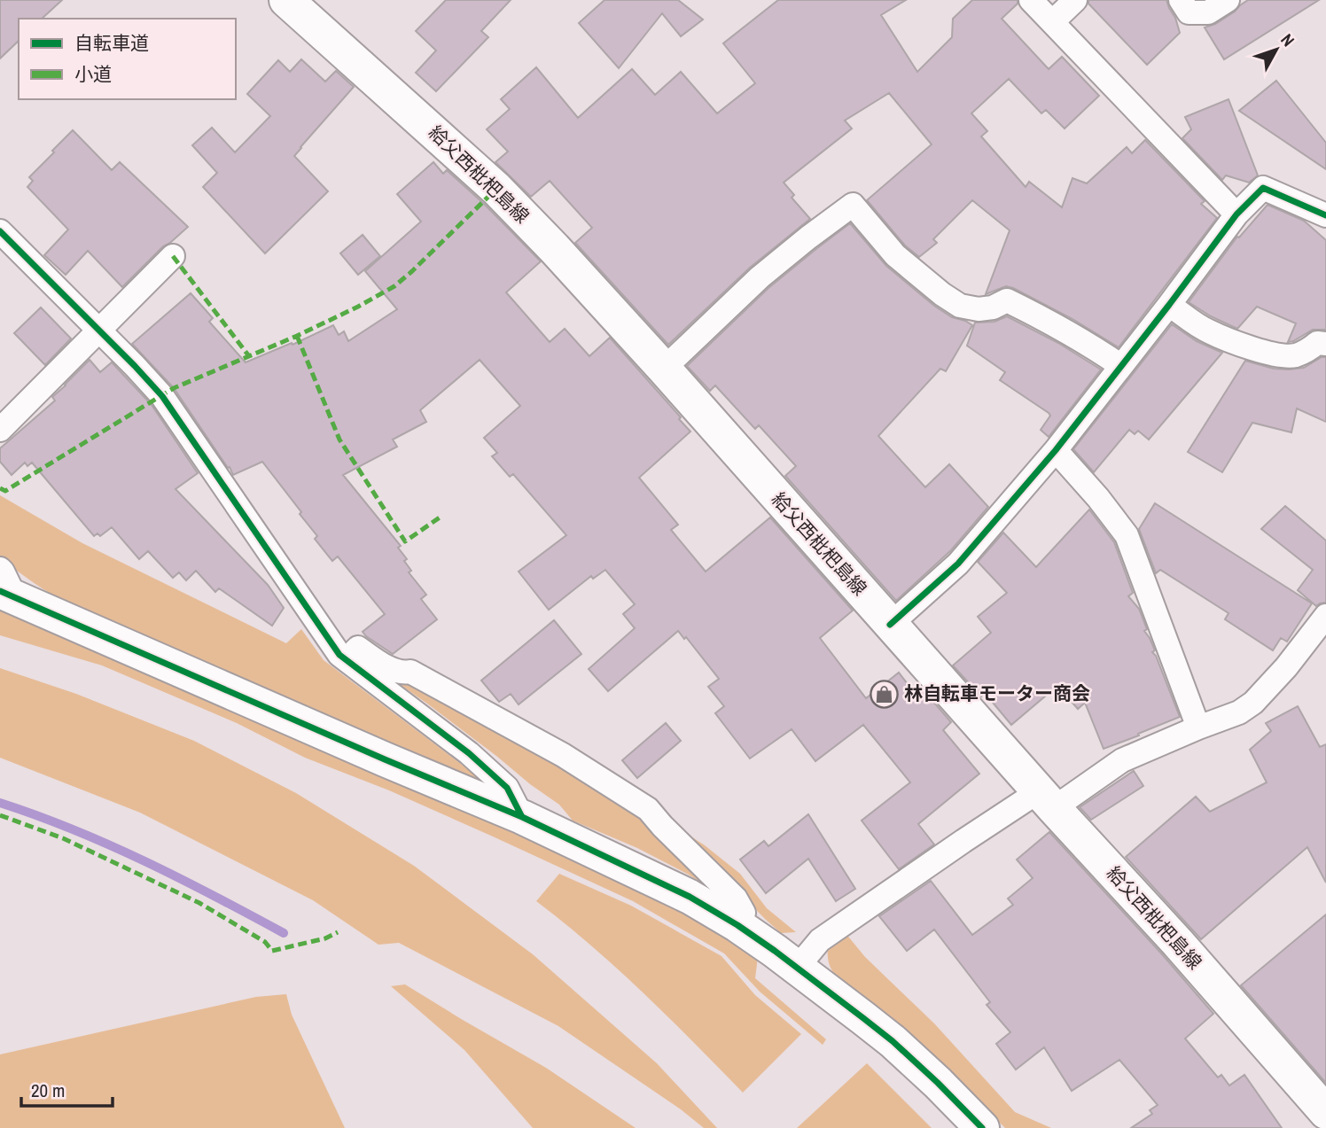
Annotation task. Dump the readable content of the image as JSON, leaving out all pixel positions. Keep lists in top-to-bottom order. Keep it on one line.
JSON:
{"streets":{"main road":["給父西枇杷島線"]},"places":{"shop":["林自転車モーター商会"]},"legend":["自転車道","小道"],"scale_bar":"20 m","north":"top right"}
